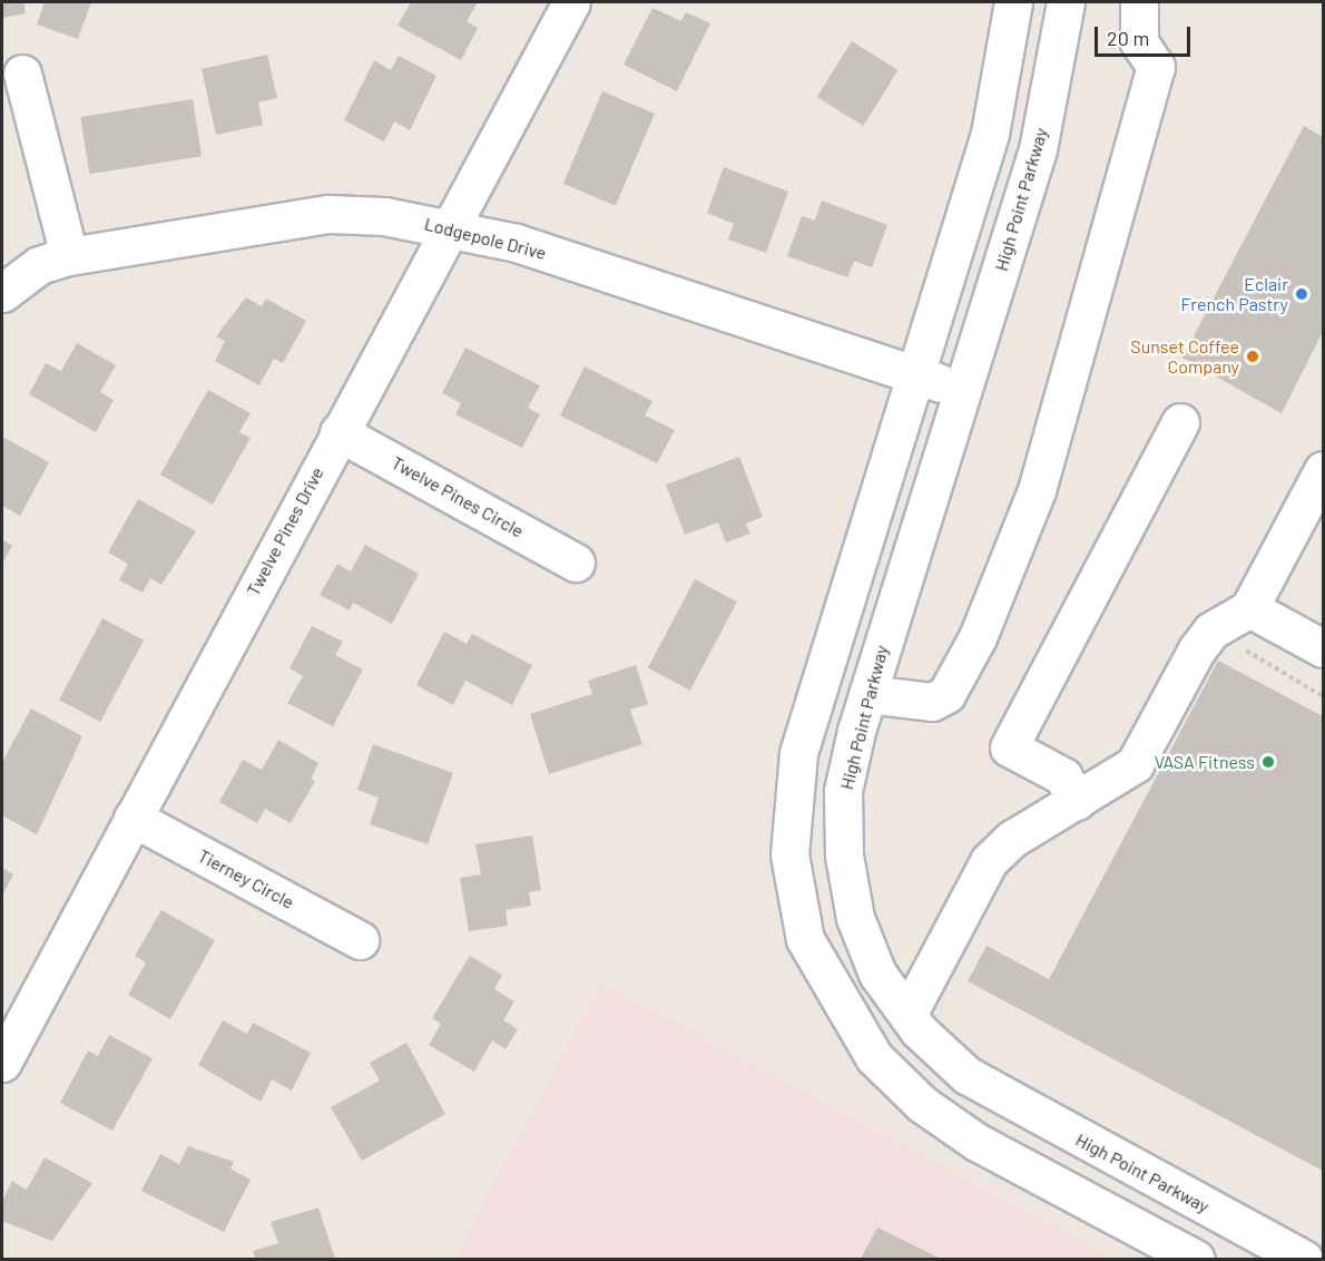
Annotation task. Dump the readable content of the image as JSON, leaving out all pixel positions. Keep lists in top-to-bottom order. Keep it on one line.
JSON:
{"streets":{"street":["High Point Parkway","Lodgepole Drive","Twelve Pines Circle","Twelve Pines Drive","Tierney Circle"]},"crossings":[["High Point Parkway","Lodgepole Drive"],["Lodgepole Drive","Twelve Pines Drive"],["Twelve Pines Circle","Twelve Pines Drive"],["Twelve Pines Drive","Tierney Circle"]],"places":["Eclair French Pastry","Sunset Coffee Company","VASA Fitness"],"scale_bar":"20 m"}
